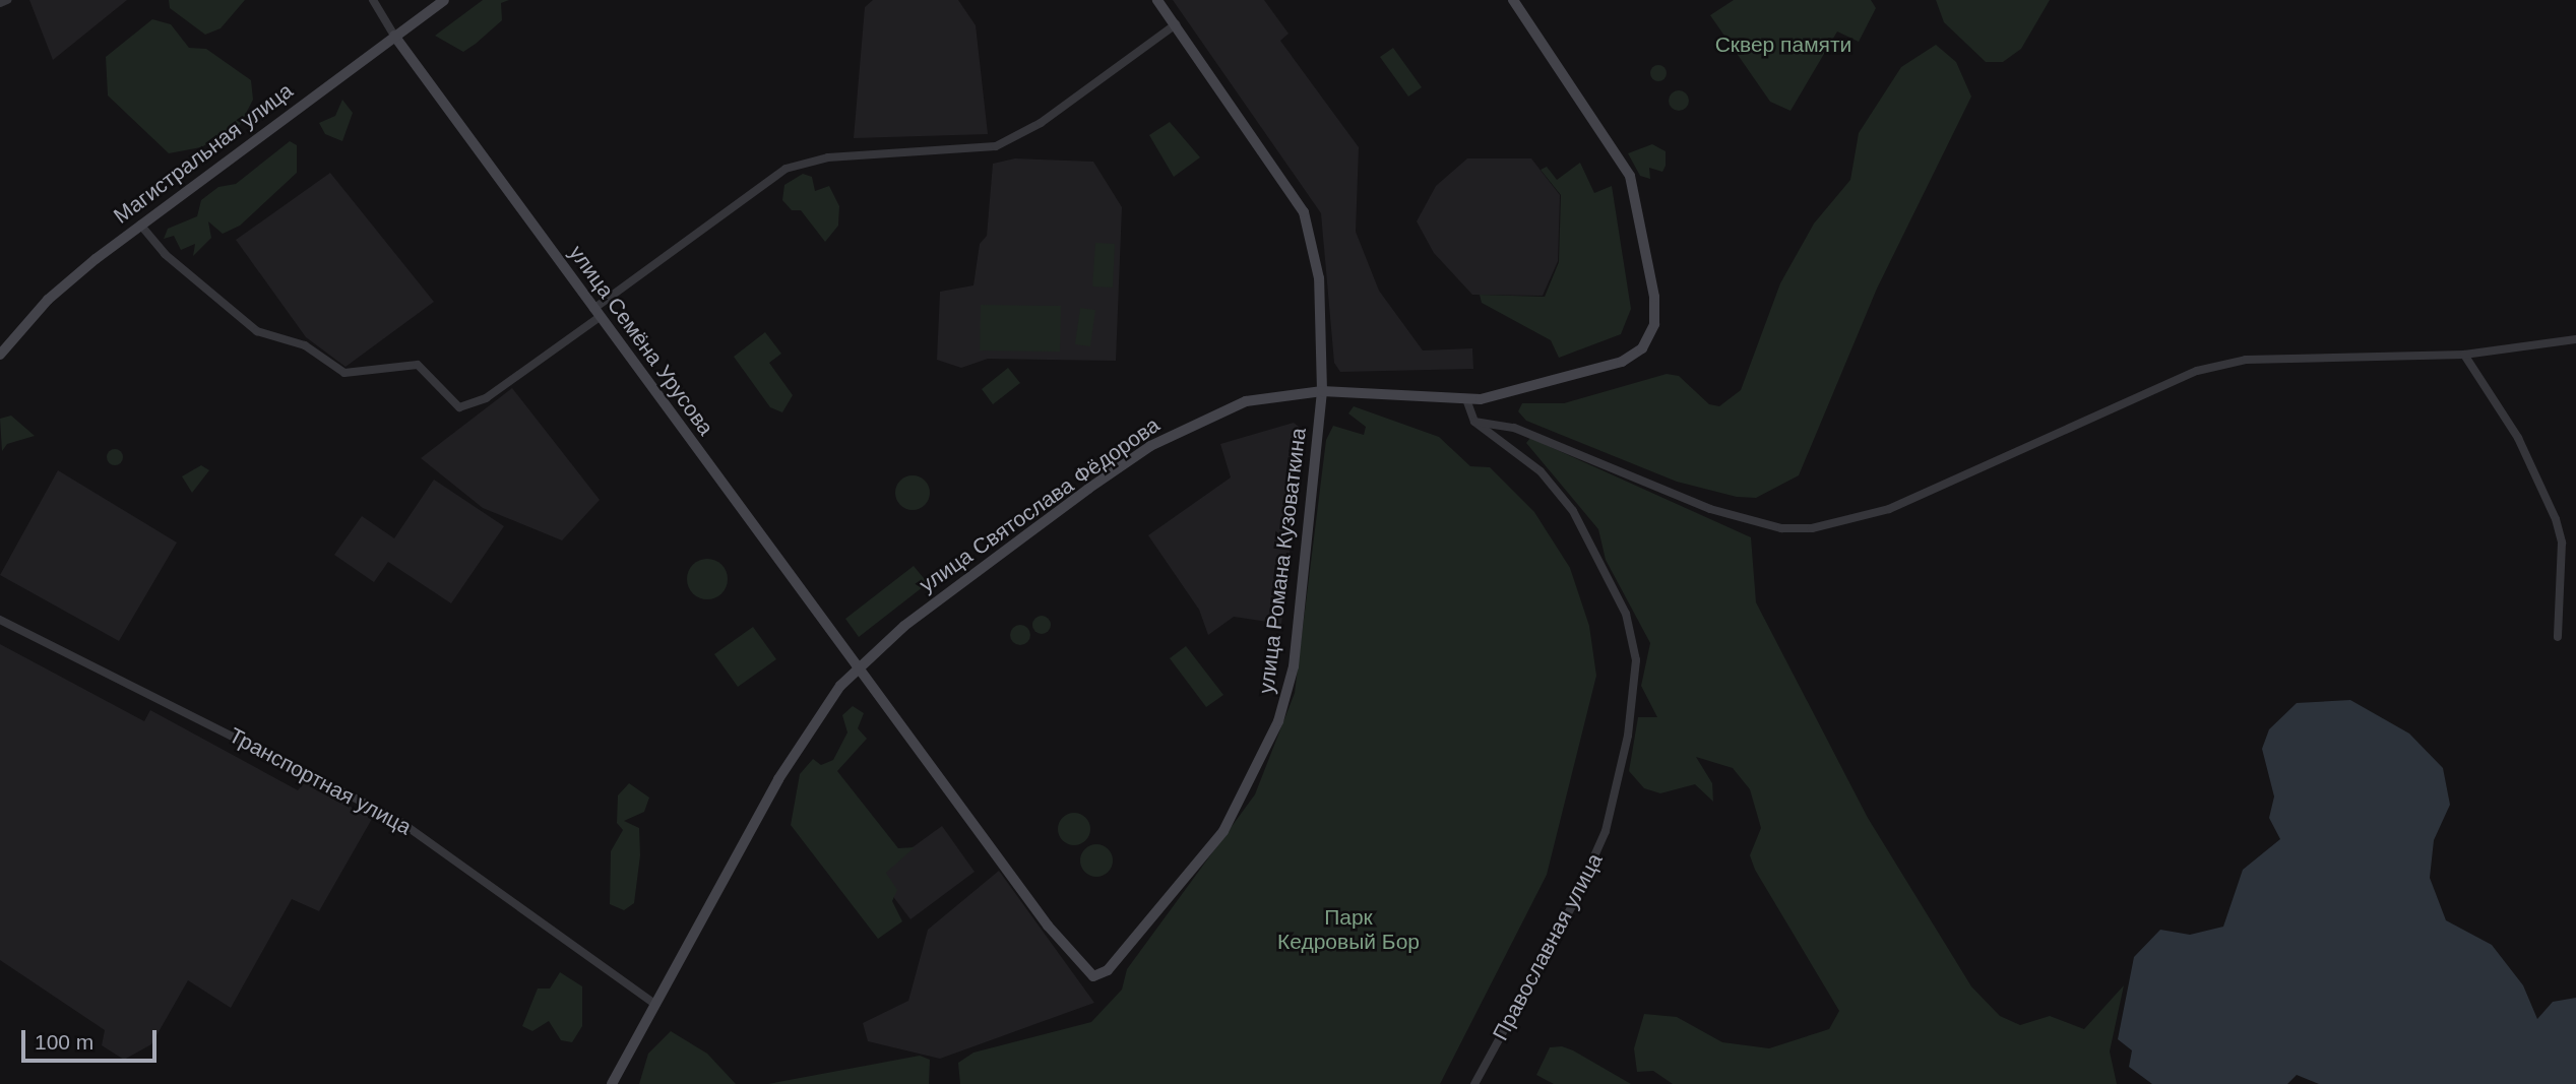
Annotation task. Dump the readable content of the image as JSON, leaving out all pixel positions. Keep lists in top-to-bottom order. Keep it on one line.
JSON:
{"streets":{"street":["Магистральная улица","улица Семёна Урусова","улица Святослава Фёдорова","улица Романа Кузоваткина","Транспортная улица","Православная улица"]},"crossings":[["Магистральная улица","улица Семёна Урусова"],["улица Семёна Урусова","улица Святослава Фёдорова"],["улица Семёна Урусова","улица Романа Кузоваткина"],["улица Святослава Фёдорова","улица Романа Кузоваткина"],["улица Святослава Фёдорова","Транспортная улица"]],"parks":["Сквер памяти","Парк Кедровый Бор"],"scale_bar":"100 m"}
